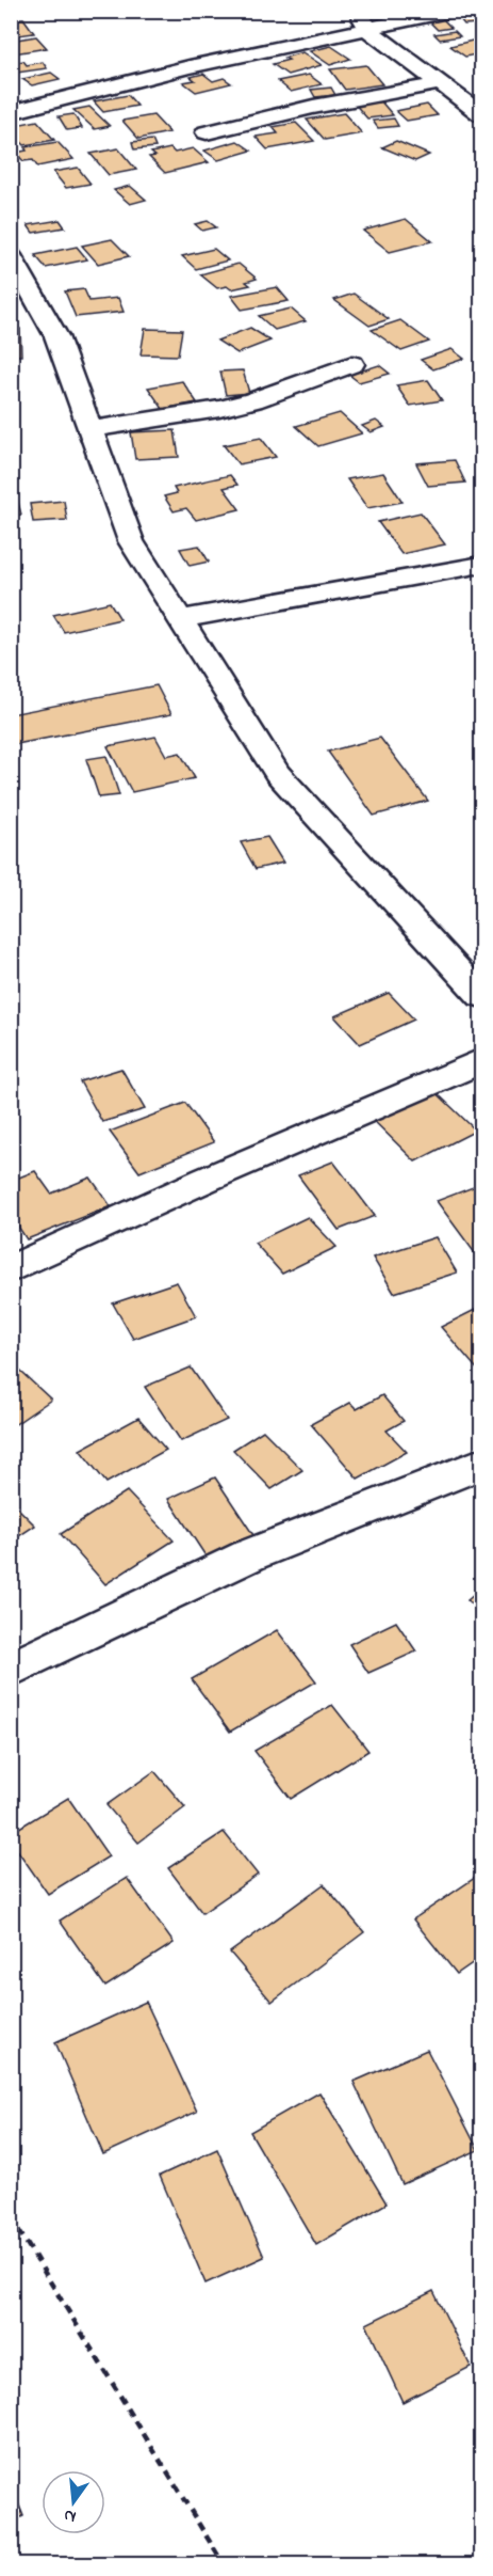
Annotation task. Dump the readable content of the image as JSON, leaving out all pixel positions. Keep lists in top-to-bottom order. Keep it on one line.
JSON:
{"north":"bottom"}
